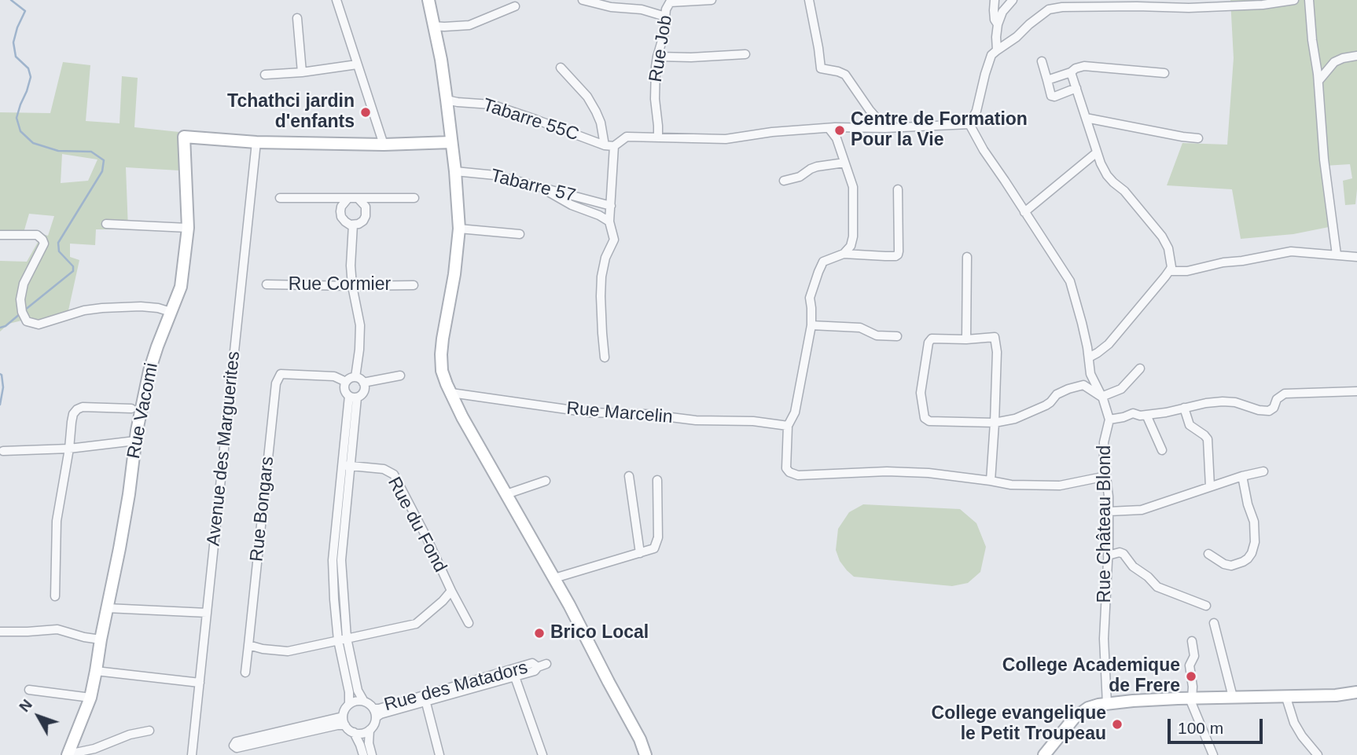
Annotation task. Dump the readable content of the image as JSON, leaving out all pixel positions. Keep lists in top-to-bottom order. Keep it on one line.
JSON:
{"streets":{"street":["Rue Job","Tabarre 55C","Tabarre 57","Rue Cormier","Rue Vacomi","Rue Marcelin","Avenue des Marguerites","Rue Bongars","Rue Château Blond","Rue du Fond","Rue des Matadors"]},"crossings":[["Rue Vacomi","Avenue des Marguerites"]],"places":["Tchathci jardin d'enfants","Centre de Formation Pour la Vie","Brico Local","College Academique de Frere","College evangelique le Petit Troupeau"],"scale_bar":"100 m","north":"top left"}
